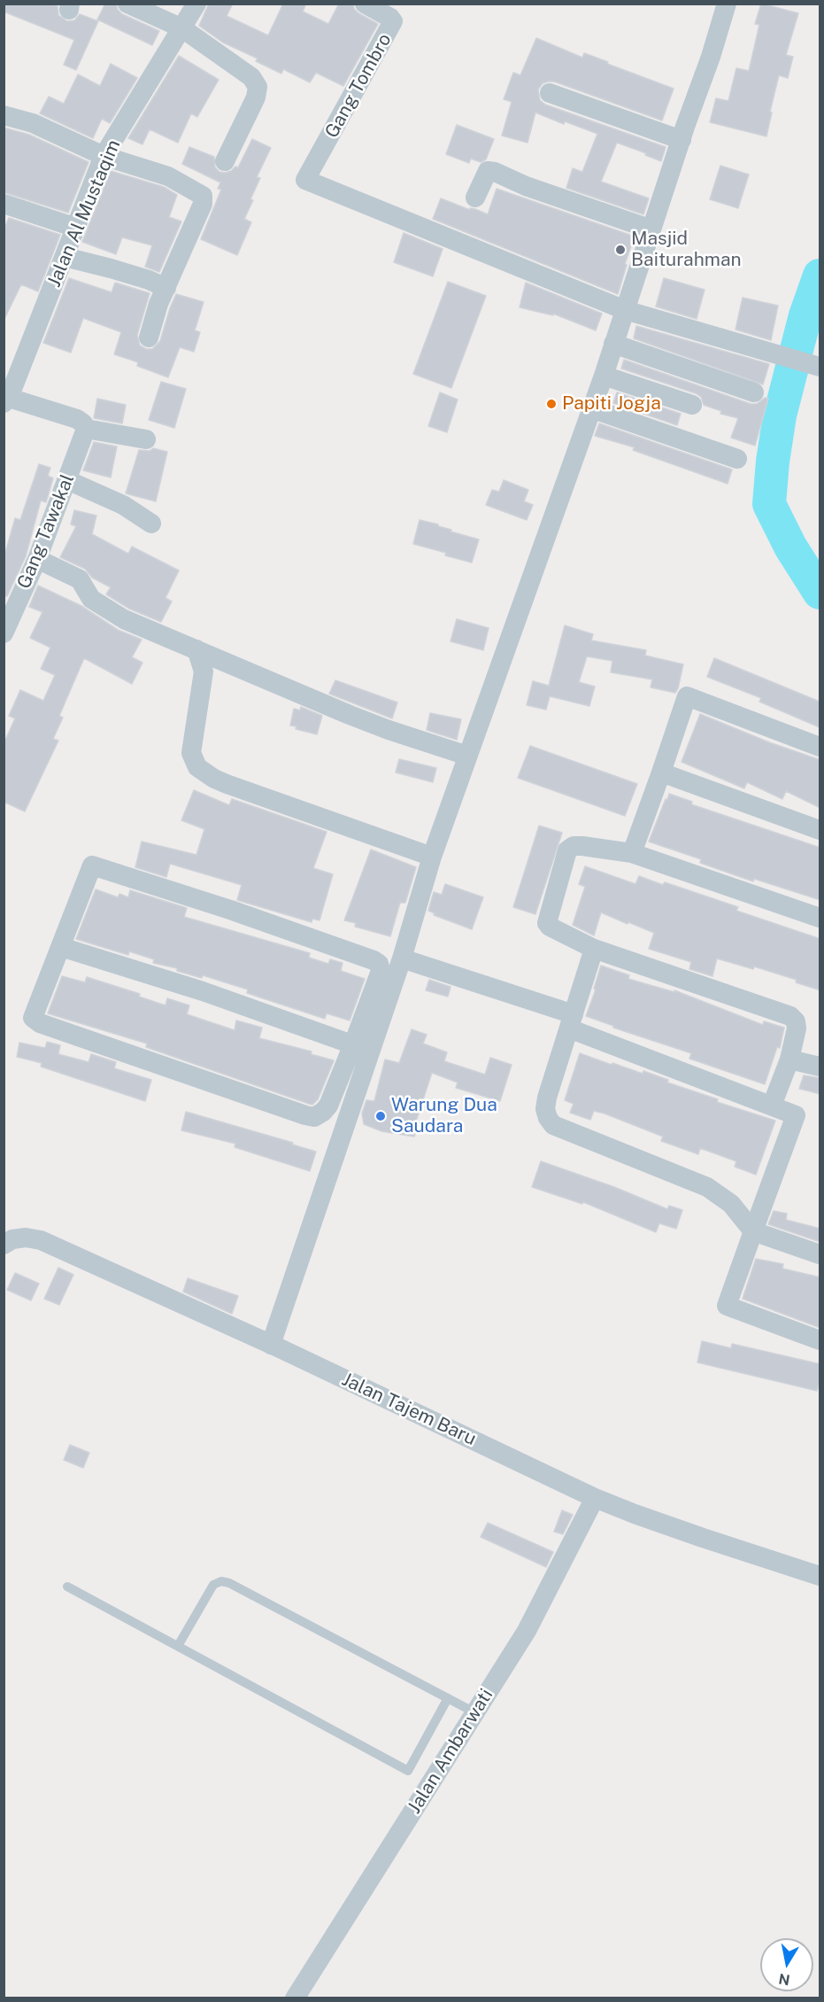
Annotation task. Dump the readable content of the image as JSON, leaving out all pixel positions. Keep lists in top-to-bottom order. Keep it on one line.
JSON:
{"streets":{"street":["Gang Tombro","Jalan Al Mustaqim","Gang Tawakal","Jalan Tajem Baru","Jalan Ambarwati"]},"crossings":[["Jalan Tajem Baru","Jalan Ambarwati"]],"places":["Masjid Baiturahman","Papiti Jogja","Warung Dua Saudara"],"north":"bottom"}
